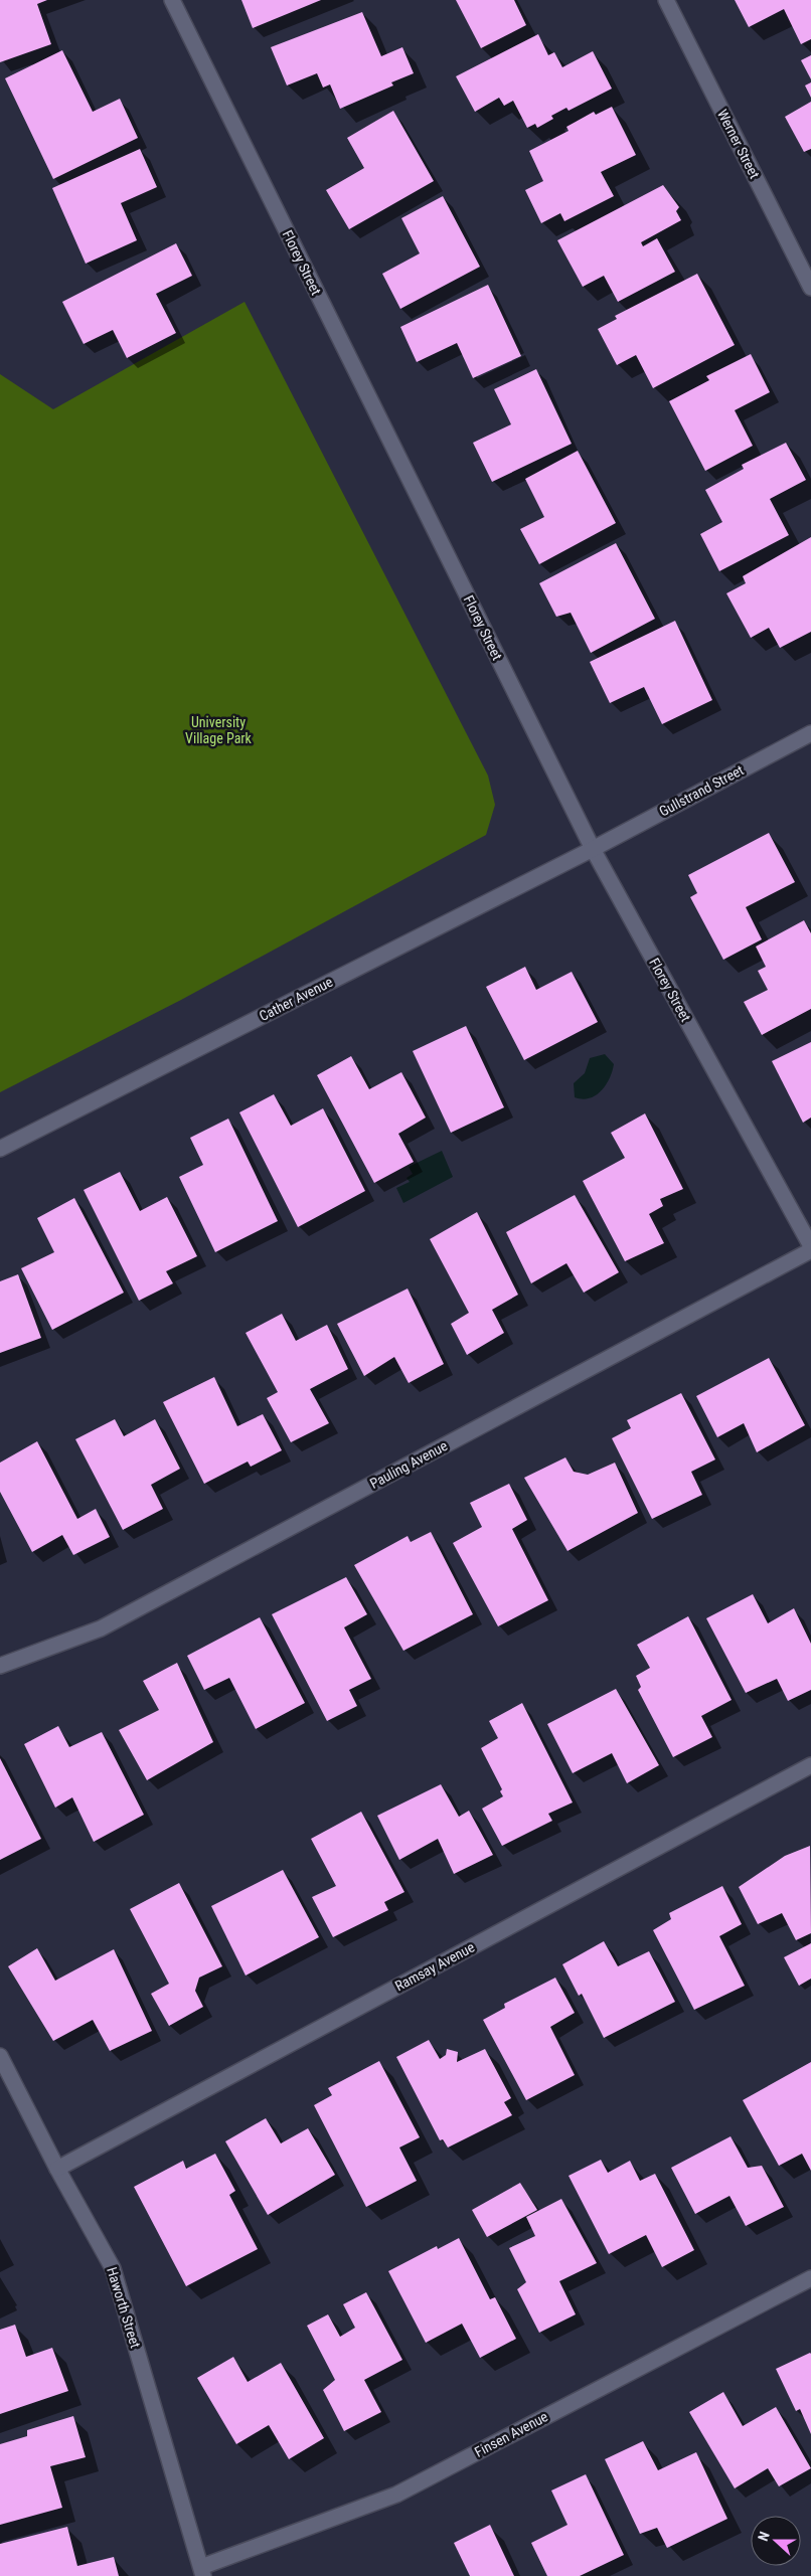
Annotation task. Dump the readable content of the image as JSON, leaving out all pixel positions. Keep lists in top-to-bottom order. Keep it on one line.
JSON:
{"streets":{"street":["Werner Street","Florey Street","Gullstrand Street","Cather Avenue","Pauling Avenue","Ramsay Avenue","Haworth Street","Finsen Avenue"]},"crossings":[["Florey Street","Gullstrand Street"],["Florey Street","Cather Avenue"],["Florey Street","Pauling Avenue"],["Gullstrand Street","Cather Avenue"],["Ramsay Avenue","Haworth Street"],["Haworth Street","Finsen Avenue"]],"parks":["University Village Park"],"north":"left"}
